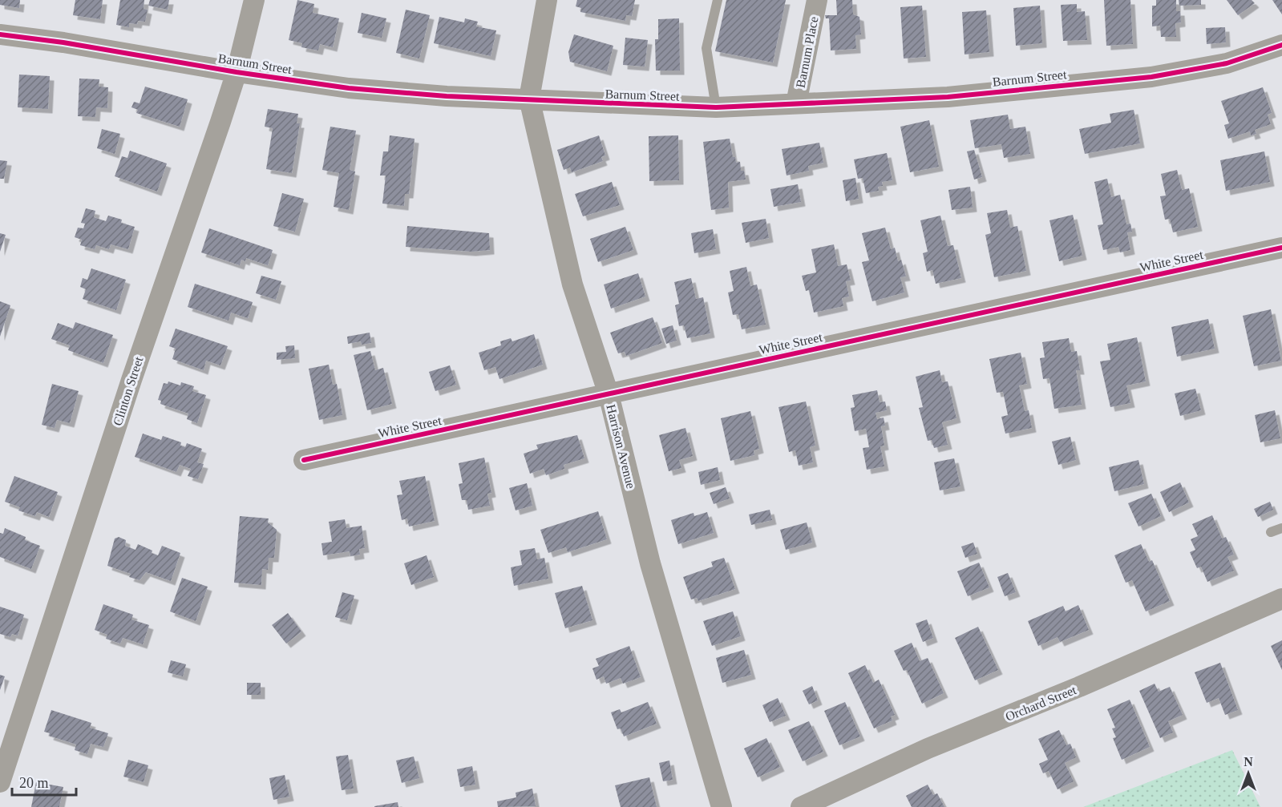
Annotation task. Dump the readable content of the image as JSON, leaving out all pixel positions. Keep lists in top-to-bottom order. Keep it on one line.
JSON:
{"streets":{"street":["Barnum Place","Barnum Street","White Street","Clinton Street","Harrison Avenue","Orchard Street"]},"crossings":[["Barnum Place","Barnum Street"],["Barnum Street","Clinton Street"],["Barnum Street","Harrison Avenue"],["White Street","Harrison Avenue"]],"scale_bar":"20 m","north":"top"}
